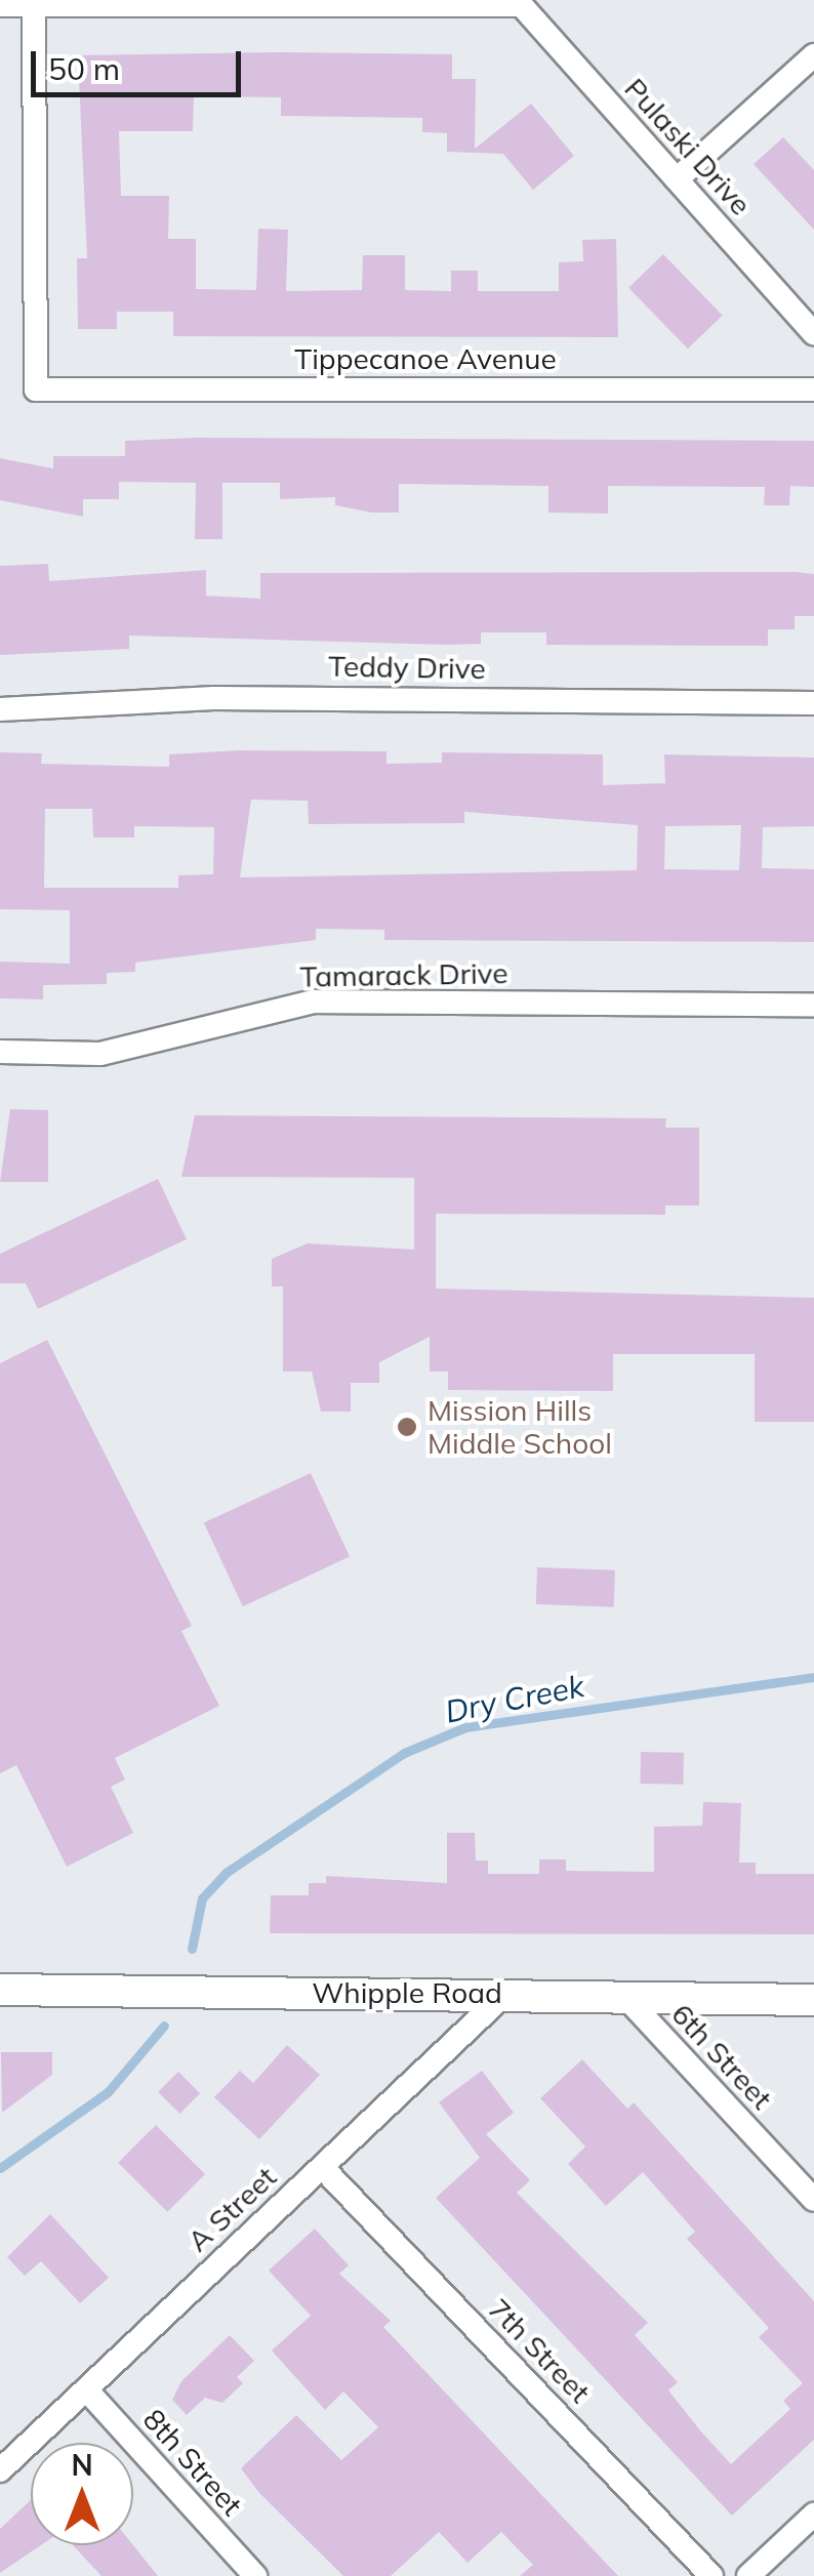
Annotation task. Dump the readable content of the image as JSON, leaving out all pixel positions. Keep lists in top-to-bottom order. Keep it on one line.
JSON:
{"streets":{"main road":["Whipple Road"],"street":["Pulaski Drive","Tippecanoe Avenue","Teddy Drive","Tamarack Drive","6th Street","A Street","7th Street","8th Street"]},"crossings":[["Whipple Road","6th Street"],["Whipple Road","A Street"],["A Street","7th Street"],["A Street","8th Street"]],"water":["Dry Creek"],"places":["Mission Hills Middle School"],"scale_bar":"50 m","north":"top"}
